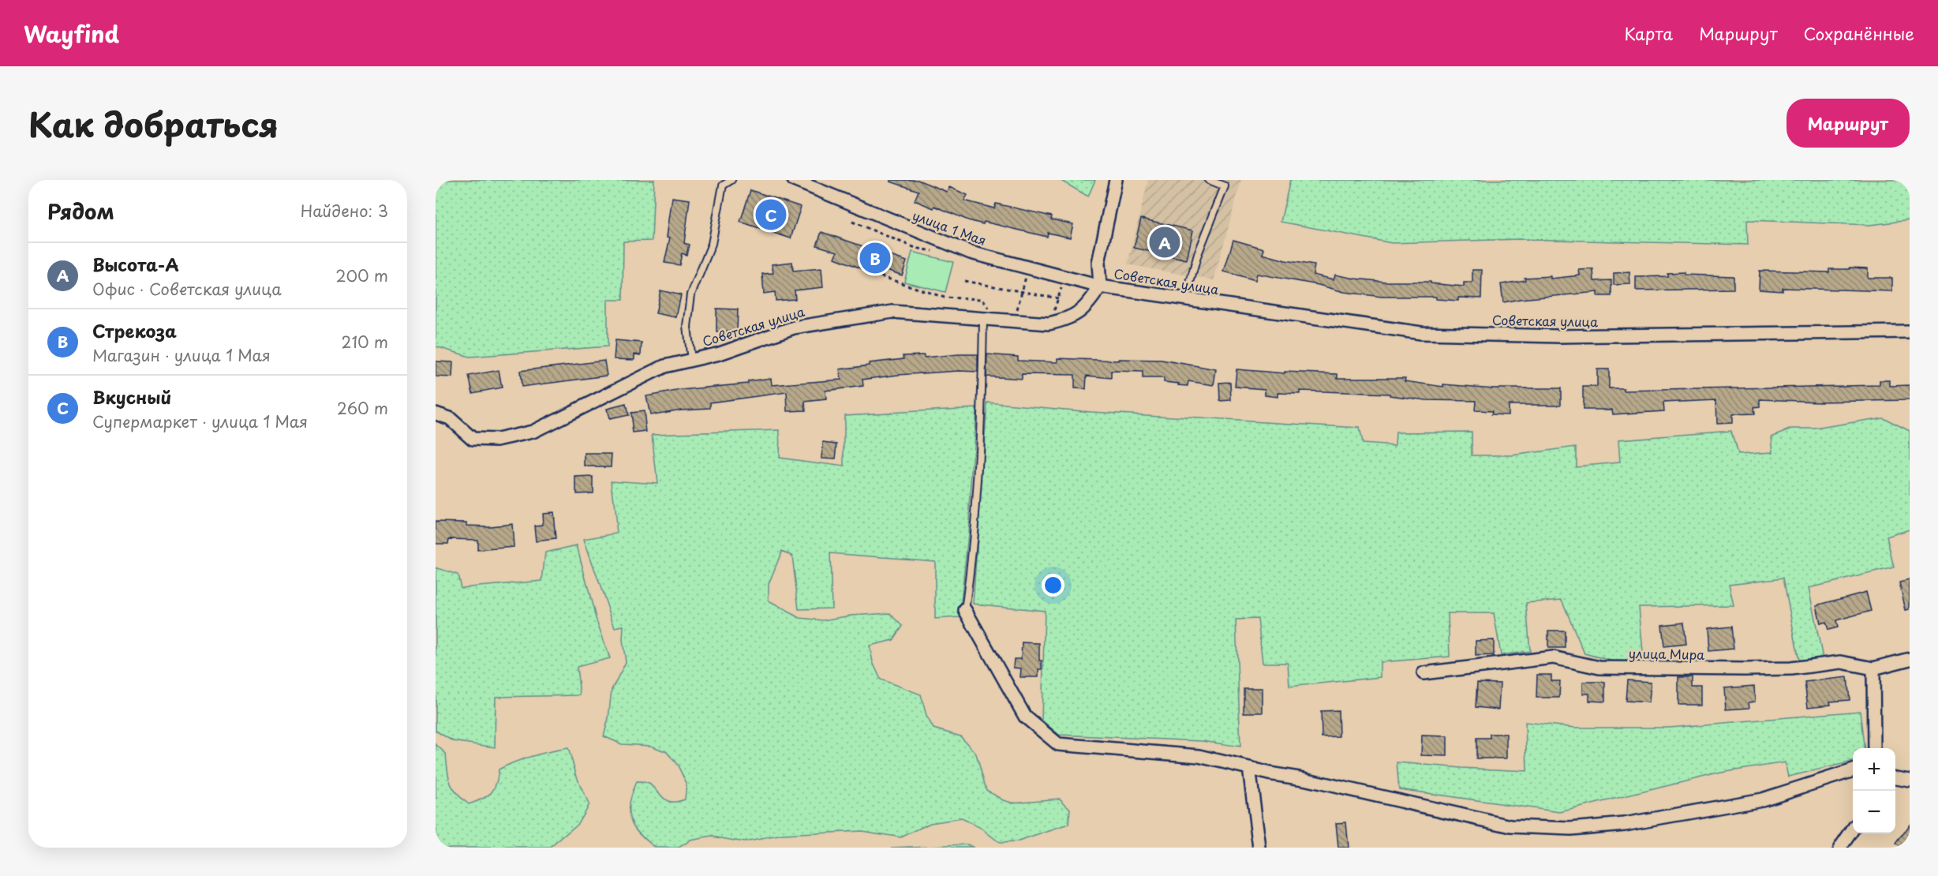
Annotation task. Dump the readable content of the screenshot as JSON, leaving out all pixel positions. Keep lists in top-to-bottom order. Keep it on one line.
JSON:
{"streets":{"street":["улица 1 Мая","Советская улица","улица Мира"]},"crossings":[["улица 1 Мая","Советская улица"]],"page":{"header":"Wayfind","nav":["Карта","Маршрут","Сохранённые"],"title":"Как добраться","buttons":"Маршрут","heading":["Рядом","Найдено: 3"],"pins":["C","A","B"],"list":[{"mark":"A","name":"Высота-А","note":"Офис · Советская улица","value":"200 m"},{"mark":"B","name":"Стрекоза","note":"Магазин · улица 1 Мая","value":"210 m"},{"mark":"C","name":"Вкусный","note":"Супермаркет · улица 1 Мая","value":"260 m"}],"map_buttons":["+","−"]}}
